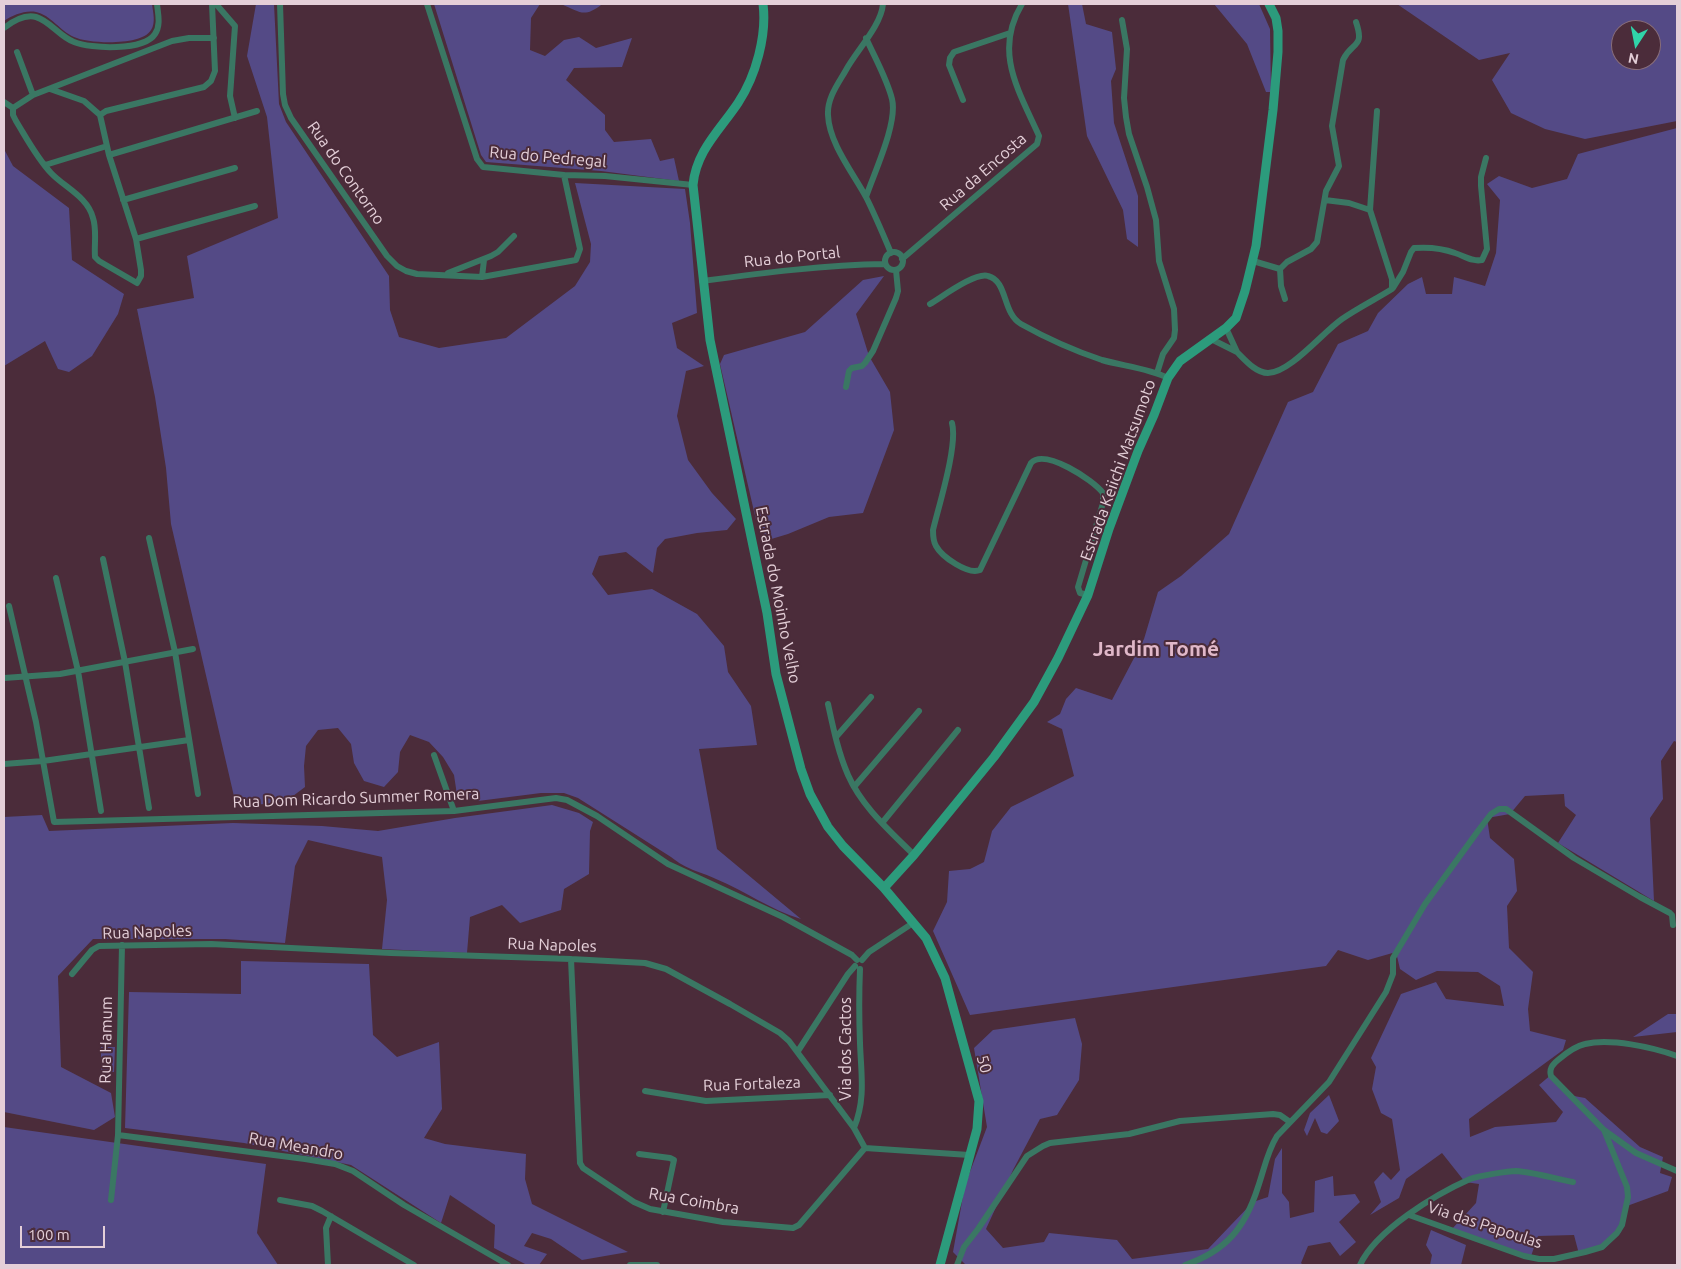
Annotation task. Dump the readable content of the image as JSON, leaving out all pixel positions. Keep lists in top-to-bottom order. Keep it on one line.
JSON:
{"streets":{"main road":["Estrada Keiichi Matsumoto","Estrada do Moinho Velho","50"],"street":["Rua do Pedregal","Rua da Encosta","Rua do Contorno","Rua do Portal","Rua Dom Ricardo Summer Romera","Rua Napoles","Rua Hamum","Via dos Cactos","Rua Fortaleza","Rua Meandro","Rua Coimbra","Via das Papoulas"]},"crossings":[["Rua do Pedregal","Rua do Contorno"],["Rua do Pedregal","Estrada do Moinho Velho"],["Rua da Encosta","Rua do Portal"],["Rua do Portal","Estrada do Moinho Velho"],["Estrada Keiichi Matsumoto","Estrada do Moinho Velho"],["Estrada Keiichi Matsumoto","50"],["Estrada do Moinho Velho","50"],["Rua Dom Ricardo Summer Romera","Via dos Cactos"],["Rua Napoles","Rua Hamum"],["Rua Napoles","Via dos Cactos"],["Rua Napoles","Rua Fortaleza"],["Rua Napoles","Rua Coimbra"],["Rua Hamum","Rua Meandro"]],"districts":["Jardim Tomé"],"scale_bar":"100 m","north":"bottom"}
